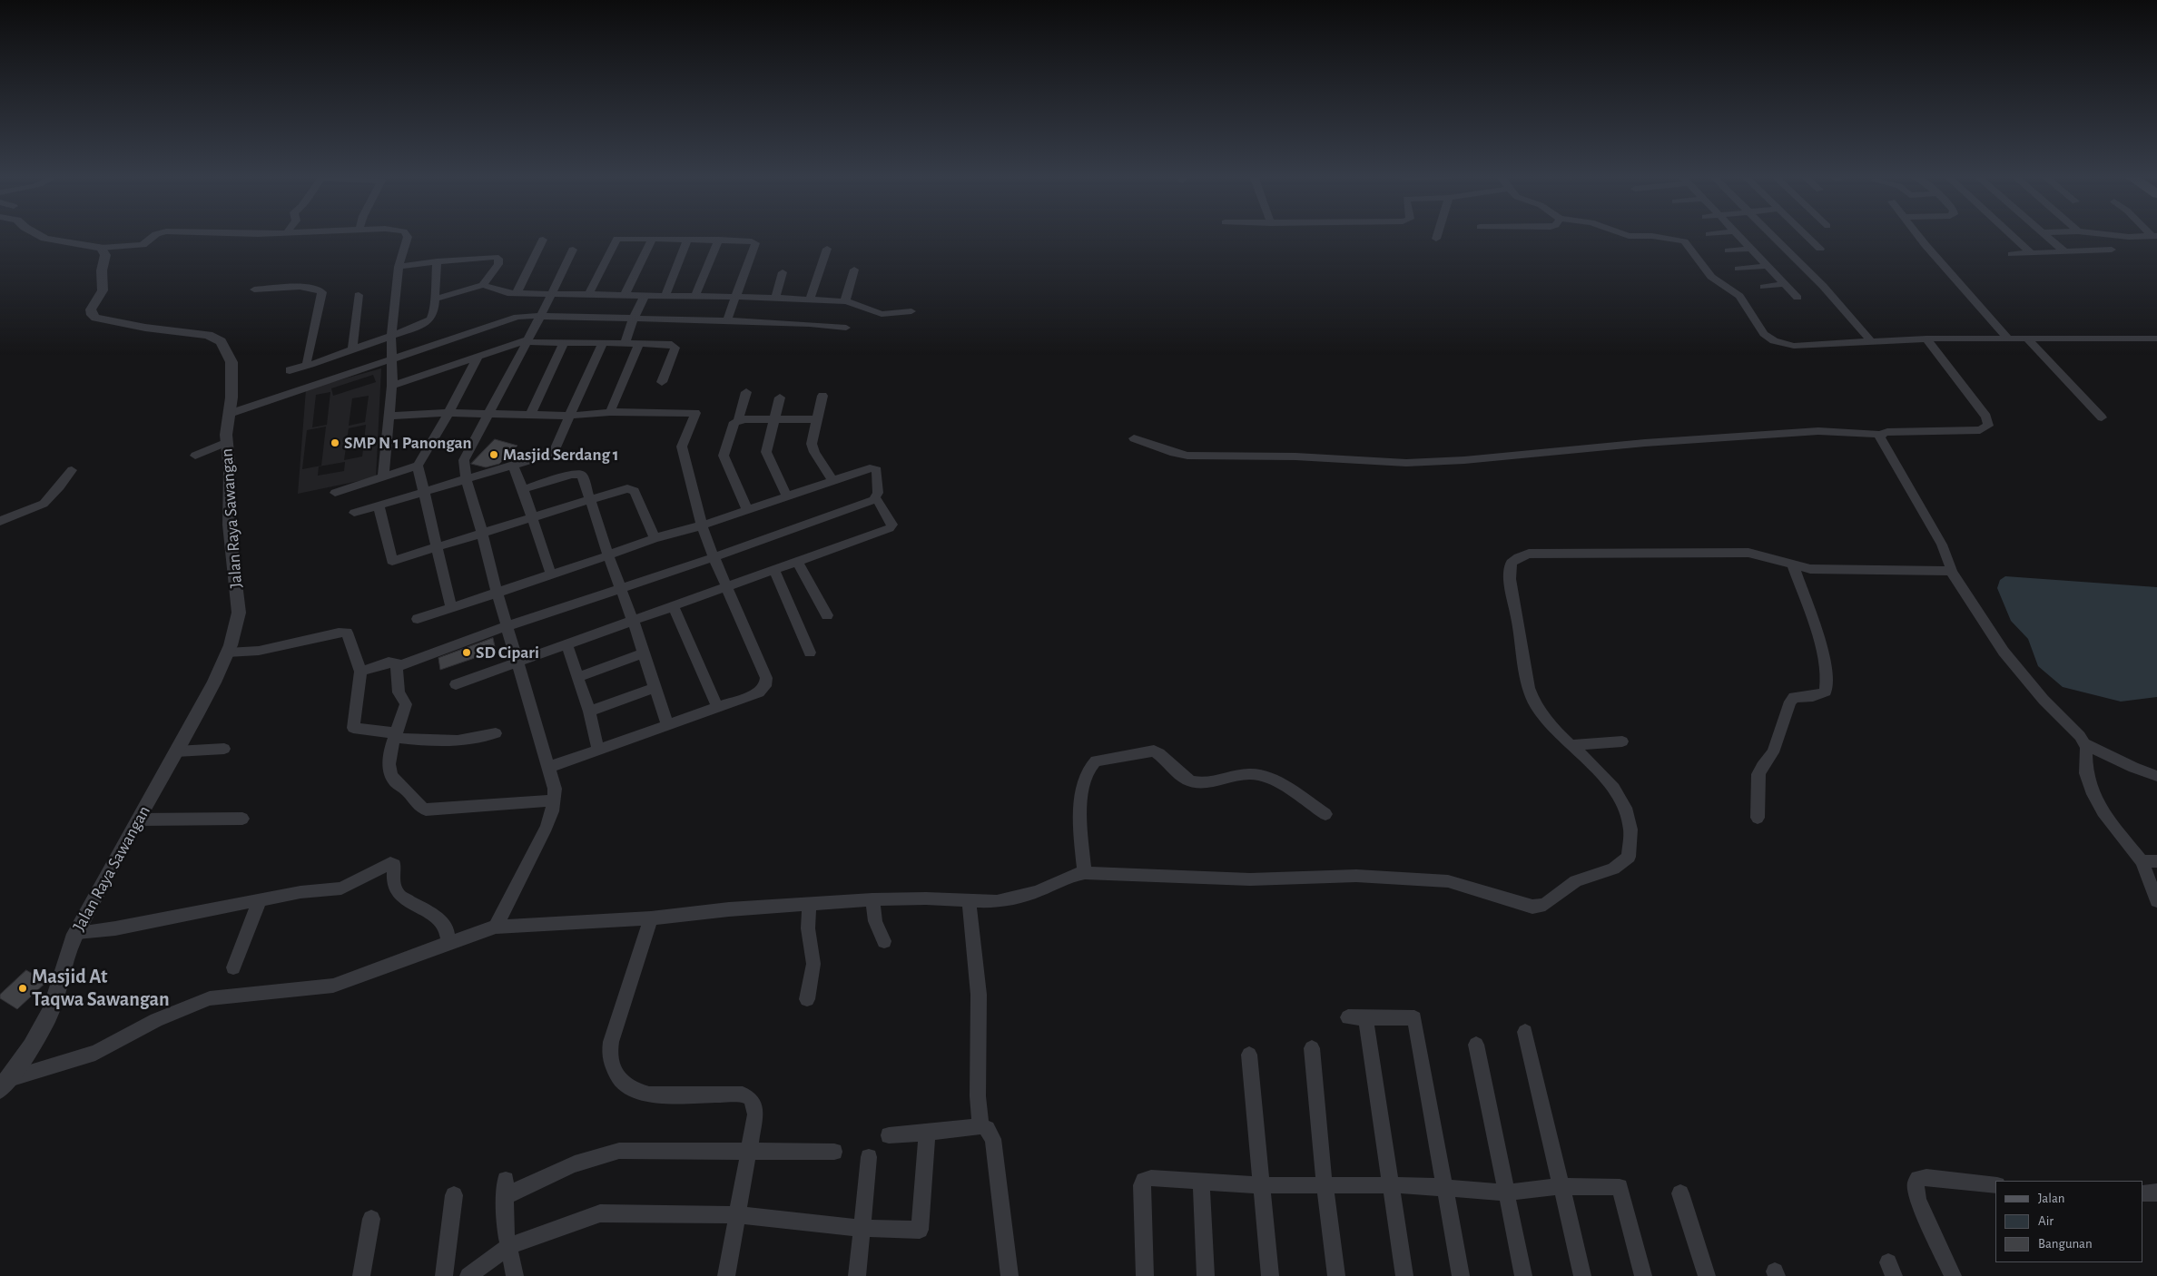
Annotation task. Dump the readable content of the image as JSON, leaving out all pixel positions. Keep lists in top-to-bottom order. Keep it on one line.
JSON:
{"streets":{"street":["Jalan Raya Sawangan"]},"places":["SMP N 1 Panongan","Masjid Serdang 1","SD Cipari","Masjid At Taqwa Sawangan"],"legend":["Jalan","Air","Bangunan"]}
